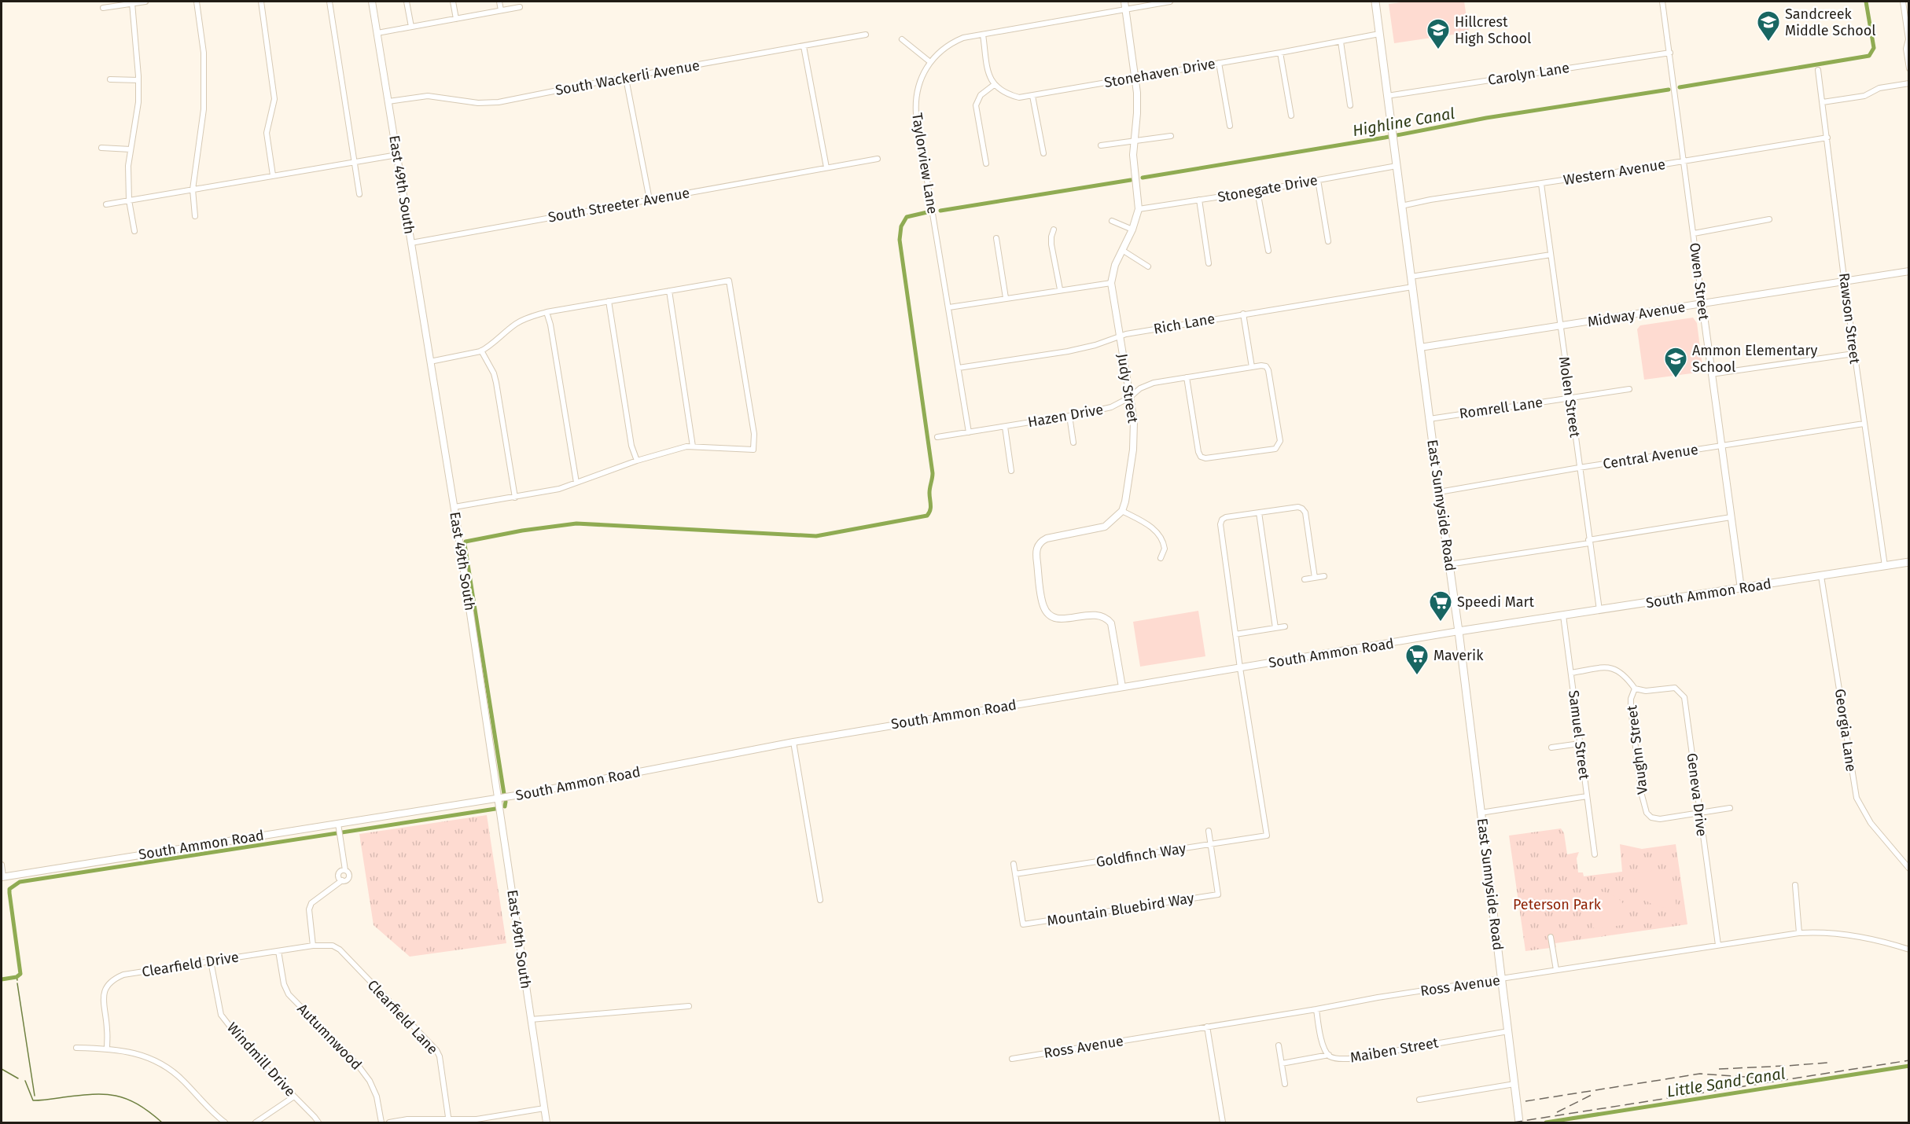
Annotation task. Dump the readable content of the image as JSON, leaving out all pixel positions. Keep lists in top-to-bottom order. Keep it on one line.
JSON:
{"streets":{"main road":["East Sunnyside Road","South Ammon Road"],"street":["Stonehaven Drive","Carolyn Lane","South Wackerli Avenue","Taylorview Lane","Western Avenue","East 49th South","Stonegate Drive","South Streeter Avenue","Owen Street","Midway Avenue","Rawson Street","Rich Lane","Judy Street","Molen Street","Romrell Lane","Hazen Drive","Central Avenue","Georgia Lane","Samuel Street","Vaughn Street","Geneva Drive","Goldfinch Way","Mountain Bluebird Way","Clearfield Drive","Ross Avenue","Clearfield Lane","Autumnwood","Maiben Street","Windmill Drive"]},"crossings":[["Stonehaven Drive","Judy Street"],["Stonehaven Drive","East Sunnyside Road"],["Carolyn Lane","Owen Street"],["Carolyn Lane","East Sunnyside Road"],["South Wackerli Avenue","East 49th South"],["Taylorview Lane","Rich Lane"],["Taylorview Lane","Judy Street"],["Taylorview Lane","Hazen Drive"],["Western Avenue","Owen Street"],["Western Avenue","Rawson Street"],["Western Avenue","Molen Street"],["Western Avenue","East Sunnyside Road"],["East 49th South","South Streeter Avenue"],["East 49th South","South Ammon Road"],["Stonegate Drive","Judy Street"],["Stonegate Drive","East Sunnyside Road"],["Owen Street","Midway Avenue"],["Owen Street","Central Avenue"],["Owen Street","South Ammon Road"],["Midway Avenue","Rawson Street"],["Midway Avenue","Molen Street"],["Midway Avenue","East Sunnyside Road"],["Rawson Street","Central Avenue"],["Rawson Street","South Ammon Road"],["Rich Lane","Judy Street"],["Rich Lane","East Sunnyside Road"],["Judy Street","Hazen Drive"],["Molen Street","Romrell Lane"],["Molen Street","Central Avenue"],["Molen Street","South Ammon Road"],["Romrell Lane","East Sunnyside Road"],["Central Avenue","East Sunnyside Road"],["East Sunnyside Road","South Ammon Road"],["East Sunnyside Road","Ross Avenue"],["East Sunnyside Road","Maiben Street"],["South Ammon Road","Georgia Lane"],["South Ammon Road","Samuel Street"],["South Ammon Road","Goldfinch Way"],["Samuel Street","Vaughn Street"],["Vaughn Street","Geneva Drive"],["Geneva Drive","Ross Avenue"],["Goldfinch Way","Mountain Bluebird Way"],["Clearfield Drive","Clearfield Lane"],["Clearfield Drive","Autumnwood"],["Clearfield Drive","Windmill Drive"],["Ross Avenue","Maiben Street"]],"water":["Highline Canal","Little Sand Canal"],"parks":["Peterson Park"],"places":{"school or university":["Sandcreek Middle School","Hillcrest High School","Ammon Elementary School"],"supermarket":["Speedi Mart","Maverik"]}}
